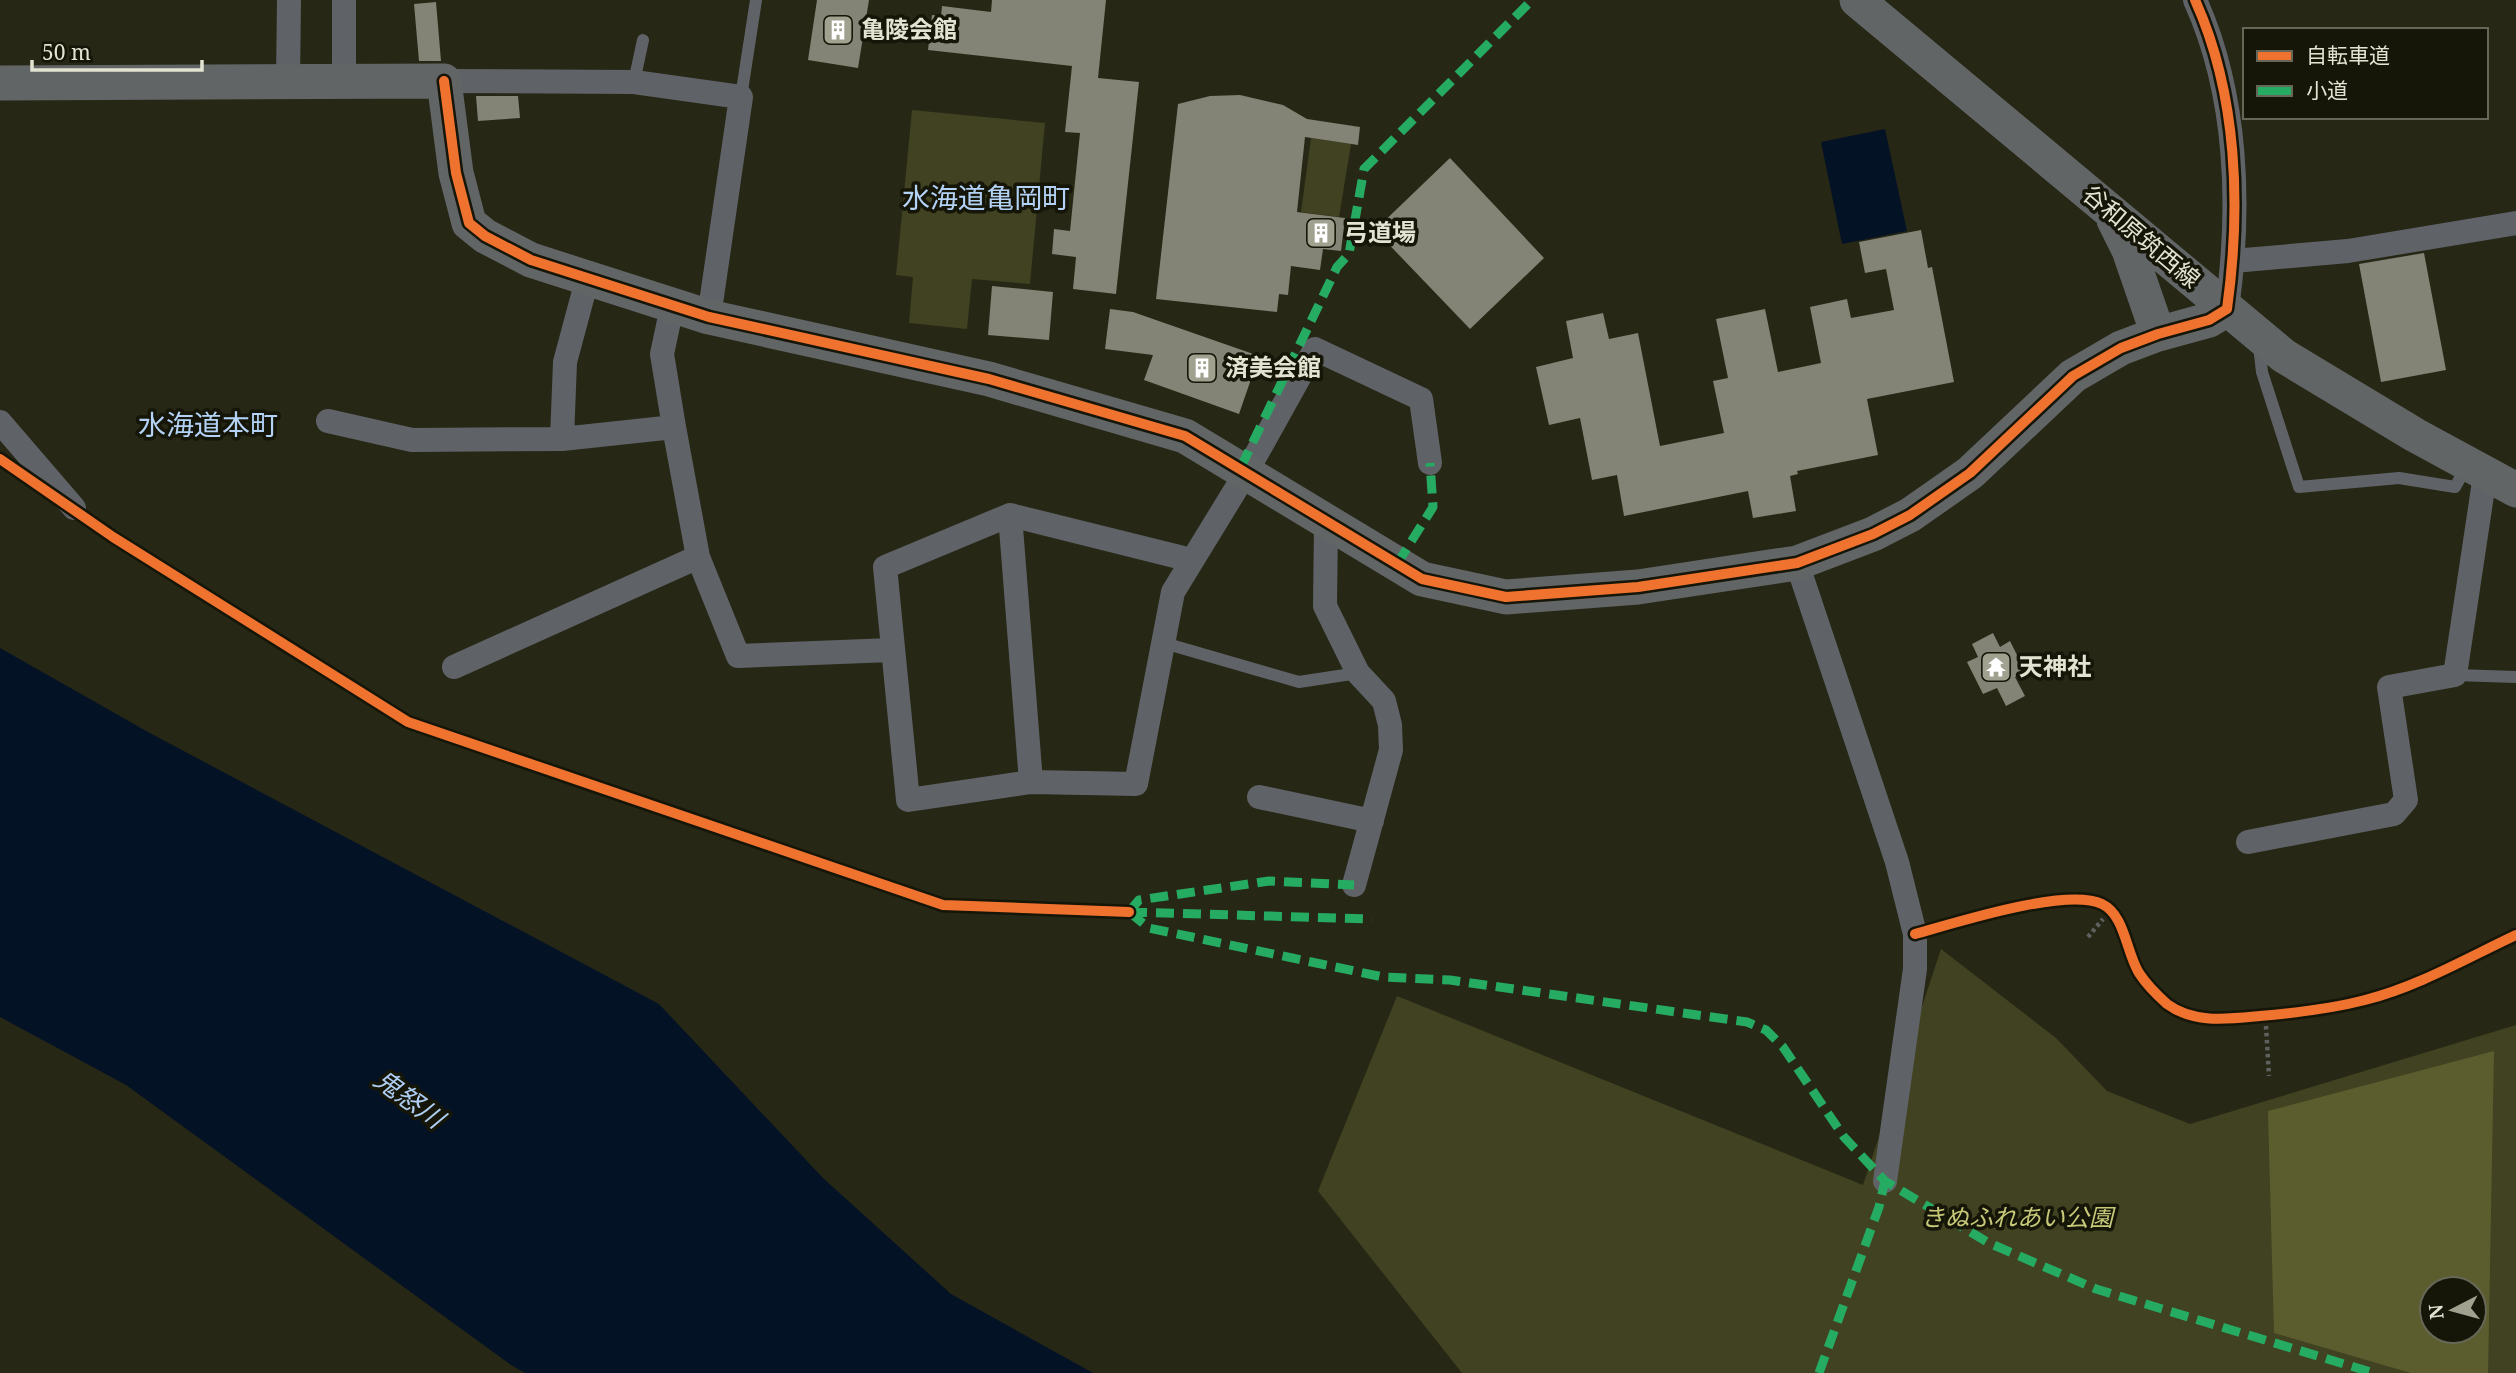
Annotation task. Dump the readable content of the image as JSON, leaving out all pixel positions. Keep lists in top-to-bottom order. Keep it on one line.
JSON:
{"streets":{"street":["谷和原筑西線"]},"districts":["水海道亀岡町","水海道本町"],"water":["鬼怒川"],"parks":["きぬふれあい公園"],"places":{"building":["亀陵会館","弓道場","済美会館"],"temple":["天神社"]},"legend":["自転車道","小道"],"scale_bar":"50 m","north":"left"}
